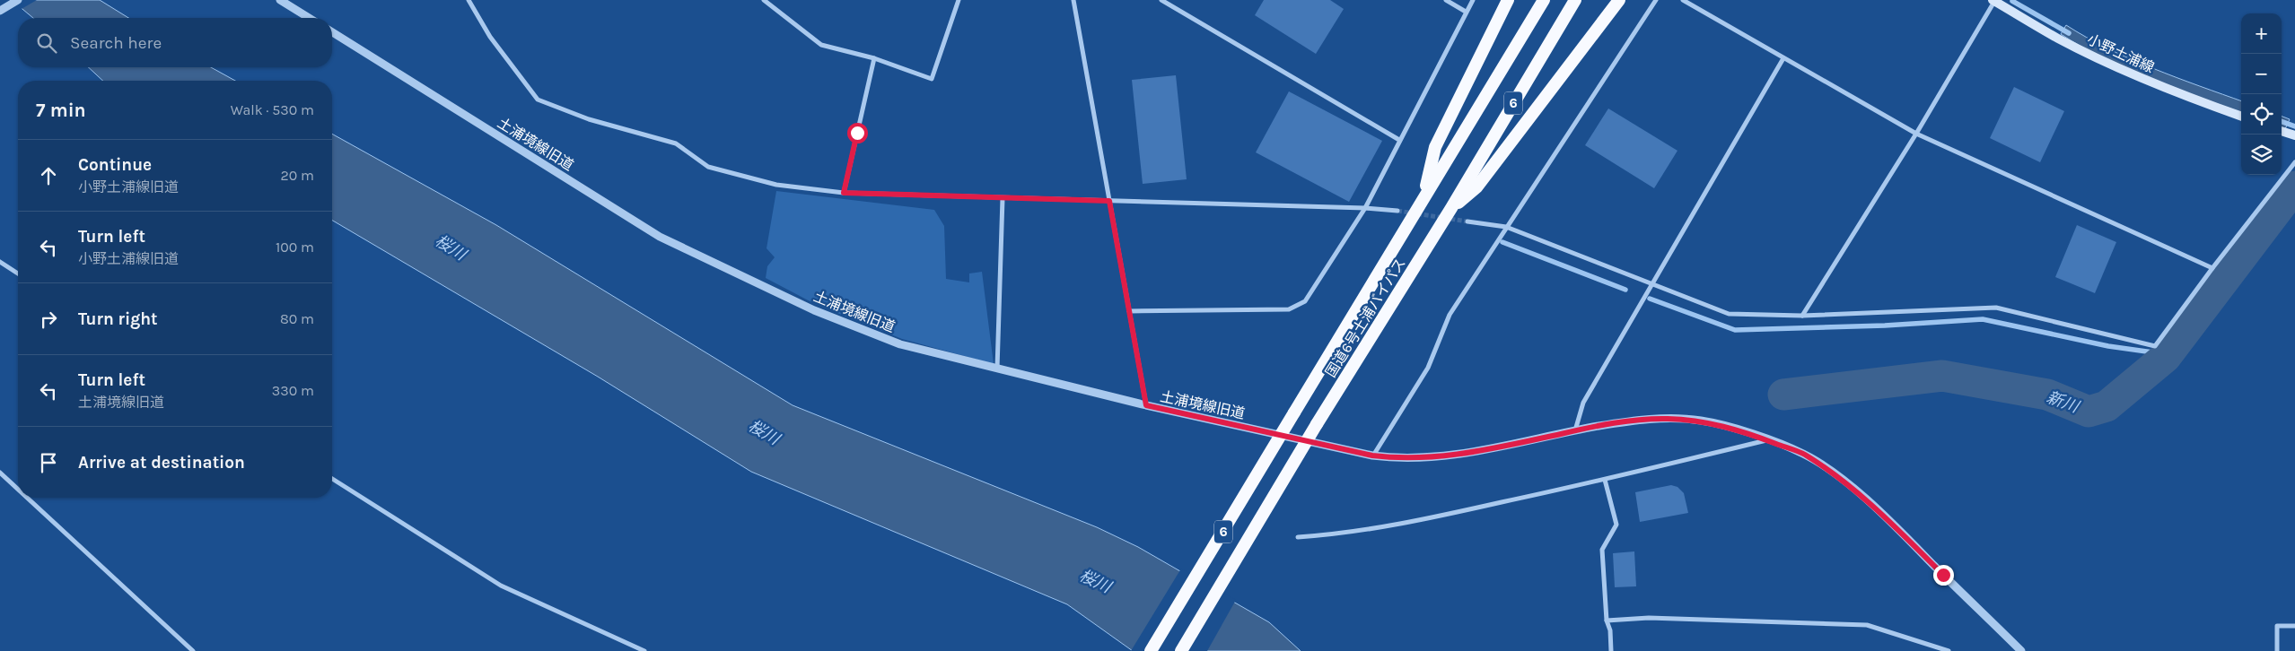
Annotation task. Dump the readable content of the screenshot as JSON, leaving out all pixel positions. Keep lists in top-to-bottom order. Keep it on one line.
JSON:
{"streets":{"highway":["6","国道6号土浦バイパス"],"main road":["小野土浦線"],"street":["土浦境線旧道"]},"water":["桜川","新川"],"page":{"map_buttons":["+","−"],"search":"Search here","heading":["7 min","Walk · 530 m"],"list":[["Continue","小野土浦線旧道","20 m"],["Turn left","小野土浦線旧道","100 m"],["Turn right","80 m"],["Turn left","土浦境線旧道","330 m"],"Arrive at destination"]}}
